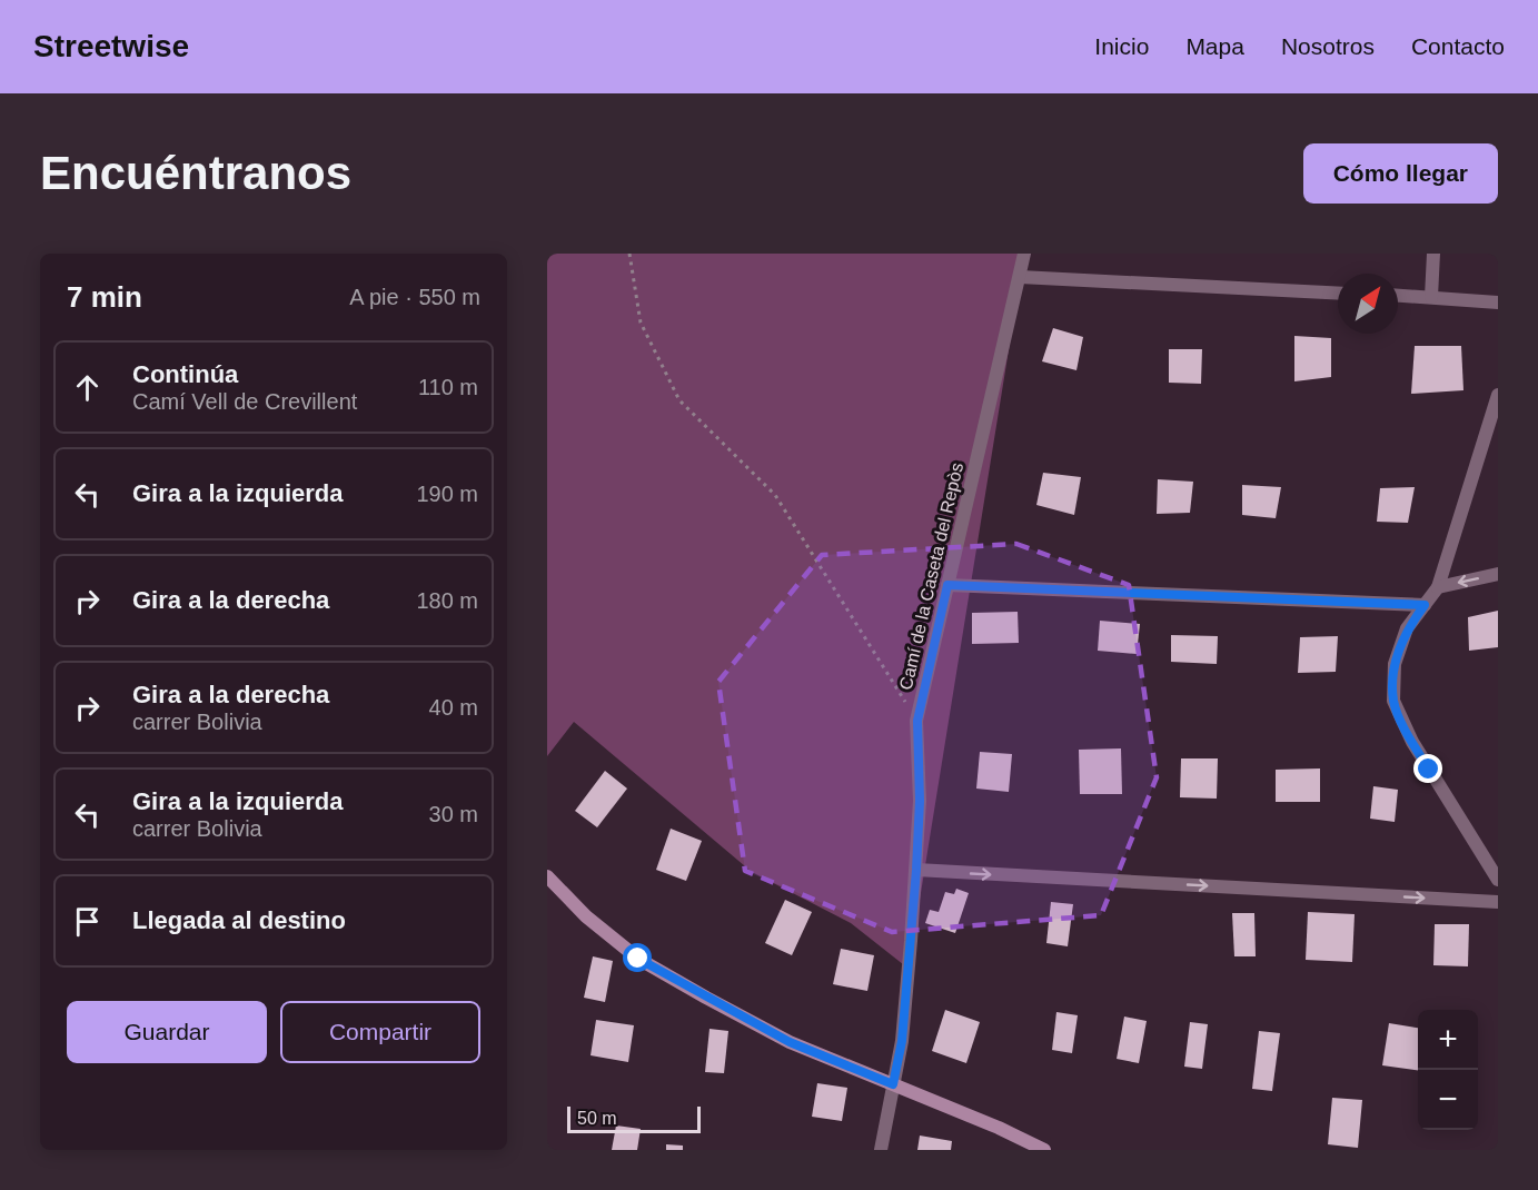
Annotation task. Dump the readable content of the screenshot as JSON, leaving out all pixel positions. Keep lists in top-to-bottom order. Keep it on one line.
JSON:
{"streets":{"street":["Camí de la Caseta del Repòs"]},"scale_bar":"50 m","north":"top right","page":{"header":"Streetwise","nav":["Inicio","Mapa","Nosotros","Contacto"],"buttons":["Cómo llegar",["Guardar","Compartir"]],"title":"Encuéntranos","heading":["7 min","A pie · 550 m"],"list":[["Continúa","Camí Vell de Crevillent","110 m"],["Gira a la izquierda","190 m"],["Gira a la derecha","180 m"],["Gira a la derecha","carrer Bolivia","40 m"],["Gira a la izquierda","carrer Bolivia","30 m"],"Llegada al destino"],"map_buttons":["+","−"],"scale":"50 m"}}
